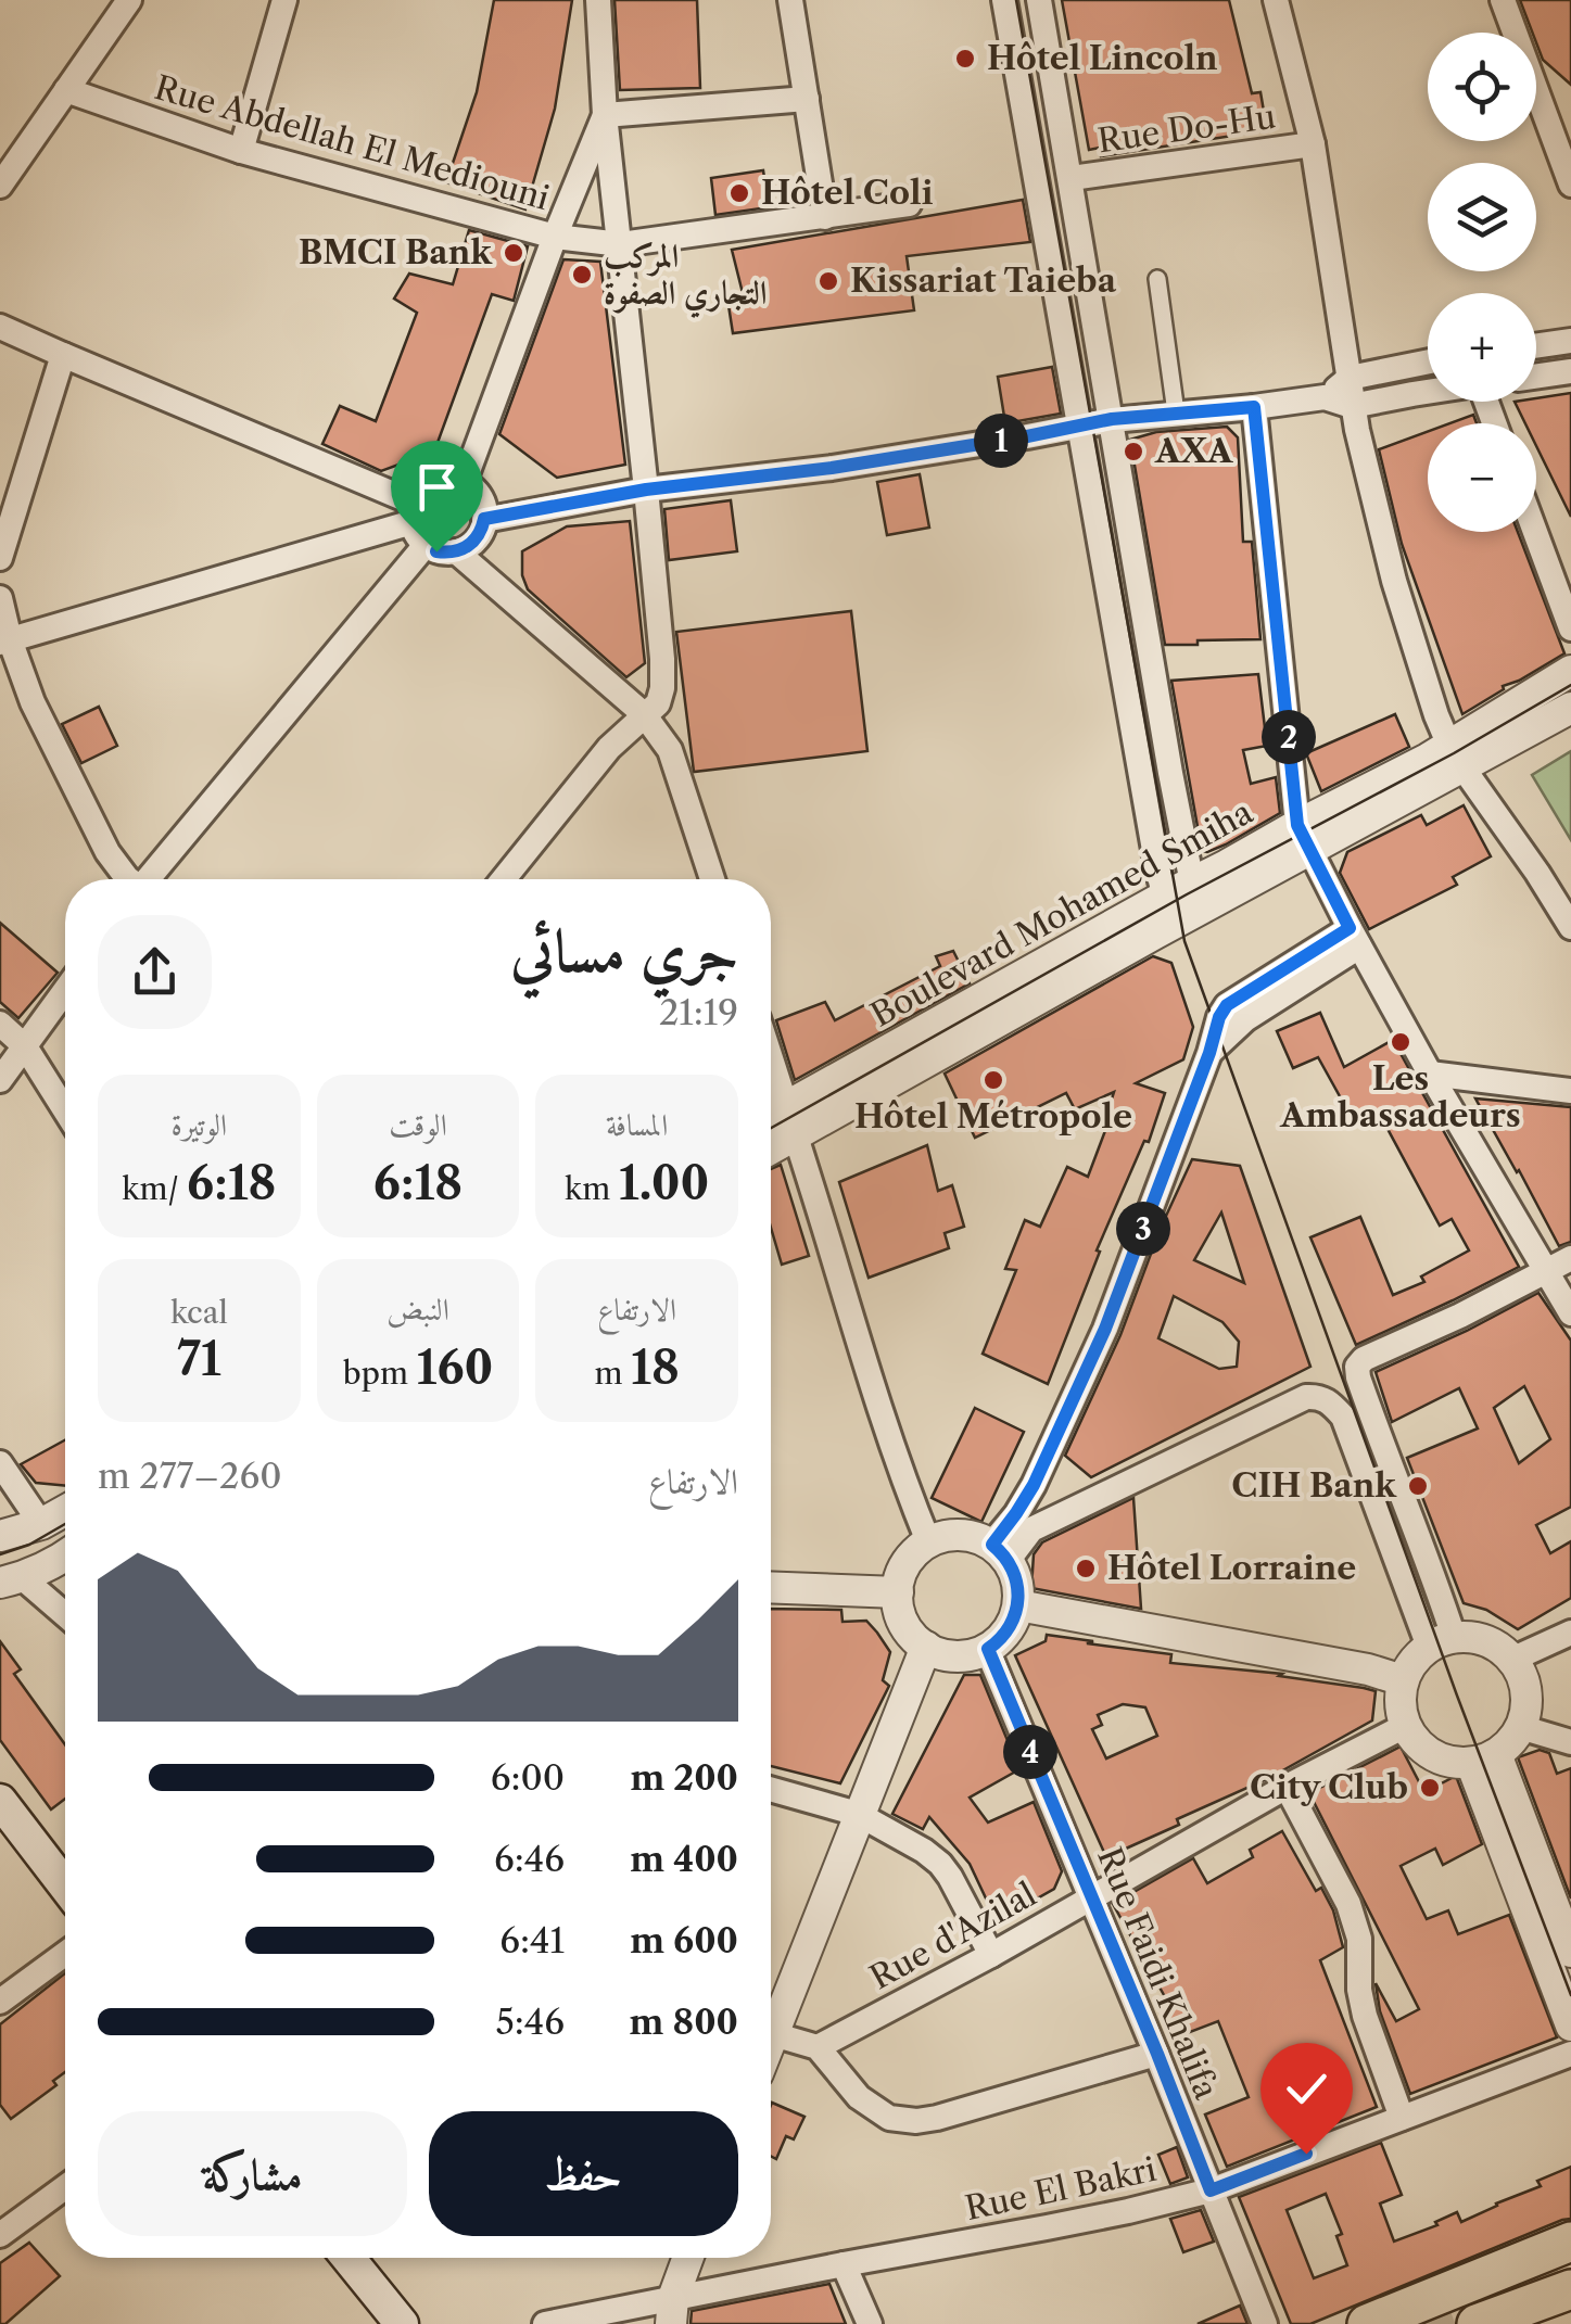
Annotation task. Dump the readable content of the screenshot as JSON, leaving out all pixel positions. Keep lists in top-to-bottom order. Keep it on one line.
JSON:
{"streets":{"street":["Rue Do-Hu","Rue Abdellah El Mediouni","Boulevard Mohamed Smiha","Rue d'Azilal","Rue Faidi Khalifa","Rue El Bakri"]},"crossings":[["Rue d'Azilal","Rue Faidi Khalifa"],["Rue Faidi Khalifa","Rue El Bakri"]],"places":["Hôtel Lincoln","Hôtel Coli","BMCI Bank","المركب التجاري الصفوة","Kissariat Taieba","AXA","Les Ambassadeurs","Hôtel Métropole","CIH Bank","Hôtel Lorraine","City Club"],"page":{"map_buttons":["+","−"],"pins":["1","2","3","4"],"heading":["جري مسائي","21:19"],"stats":[["المسافة","1.00 km"],["الوقت","6:18"],["الوتيرة","6:18 /km"],["الارتفاع","18 m"],["النبض","160 bpm"],["kcal","71"]],"chart":["الارتفاع","260–277 m"],"list":[{"name":"200 m","note":"6:00"},{"name":"400 m","note":"6:46"},{"name":"600 m","note":"6:41"},{"name":"800 m","note":"5:46"}],"buttons":["حفظ","مشاركة"]}}
